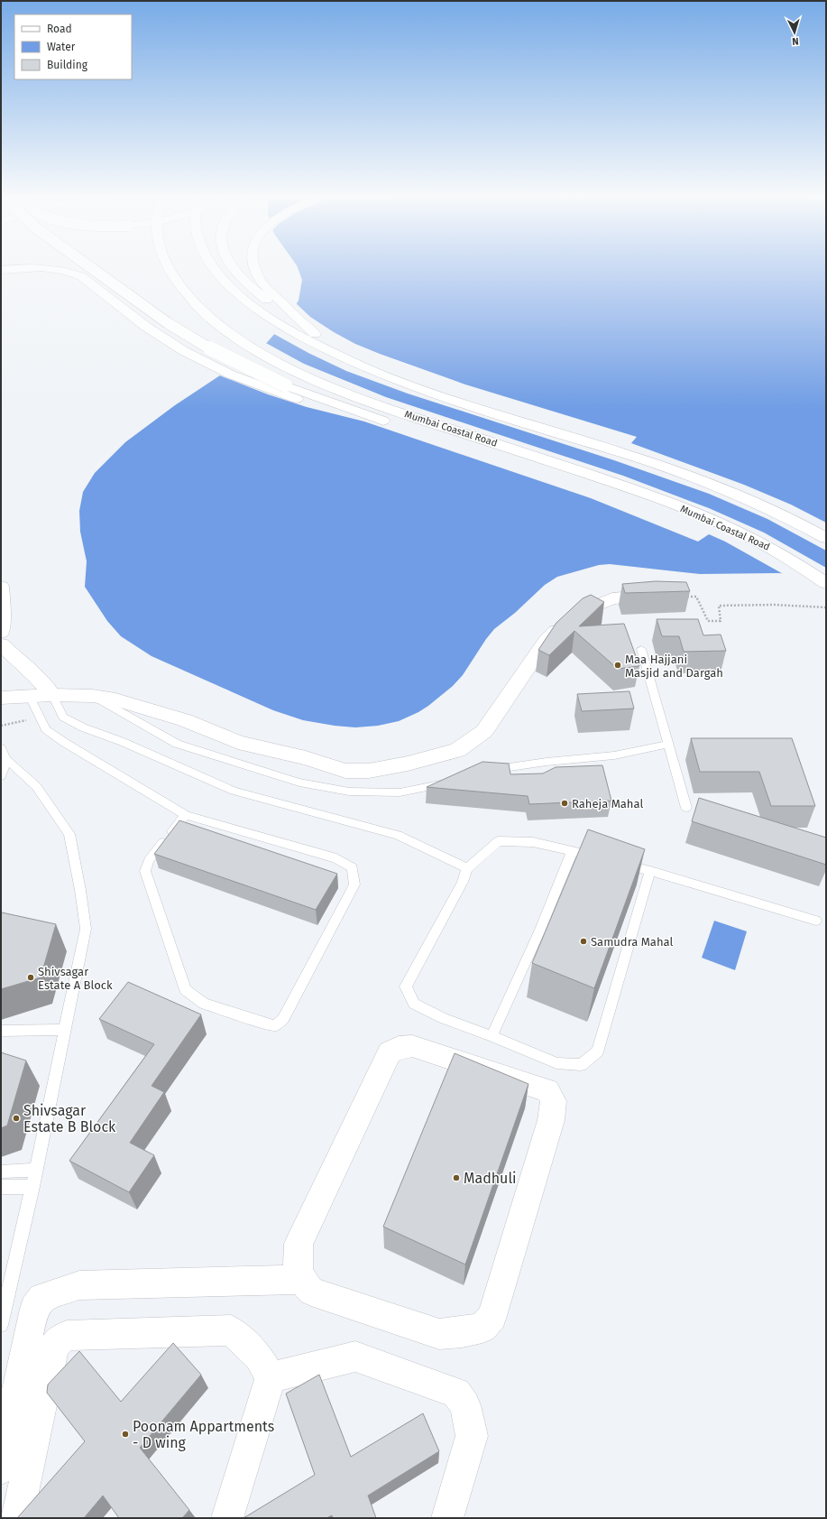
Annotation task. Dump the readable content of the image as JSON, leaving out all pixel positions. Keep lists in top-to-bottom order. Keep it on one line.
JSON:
{"streets":{"main road":["Mumbai Coastal Road"]},"places":["Maa Hajjani Masjid and Dargah","Raheja Mahal","Samudra Mahal","Shivsagar Estate A Block","Shivsagar Estate B Block","Madhuli","Poonam Appartments - D wing"],"legend":["Road","Water","Building"],"north":"bottom"}
